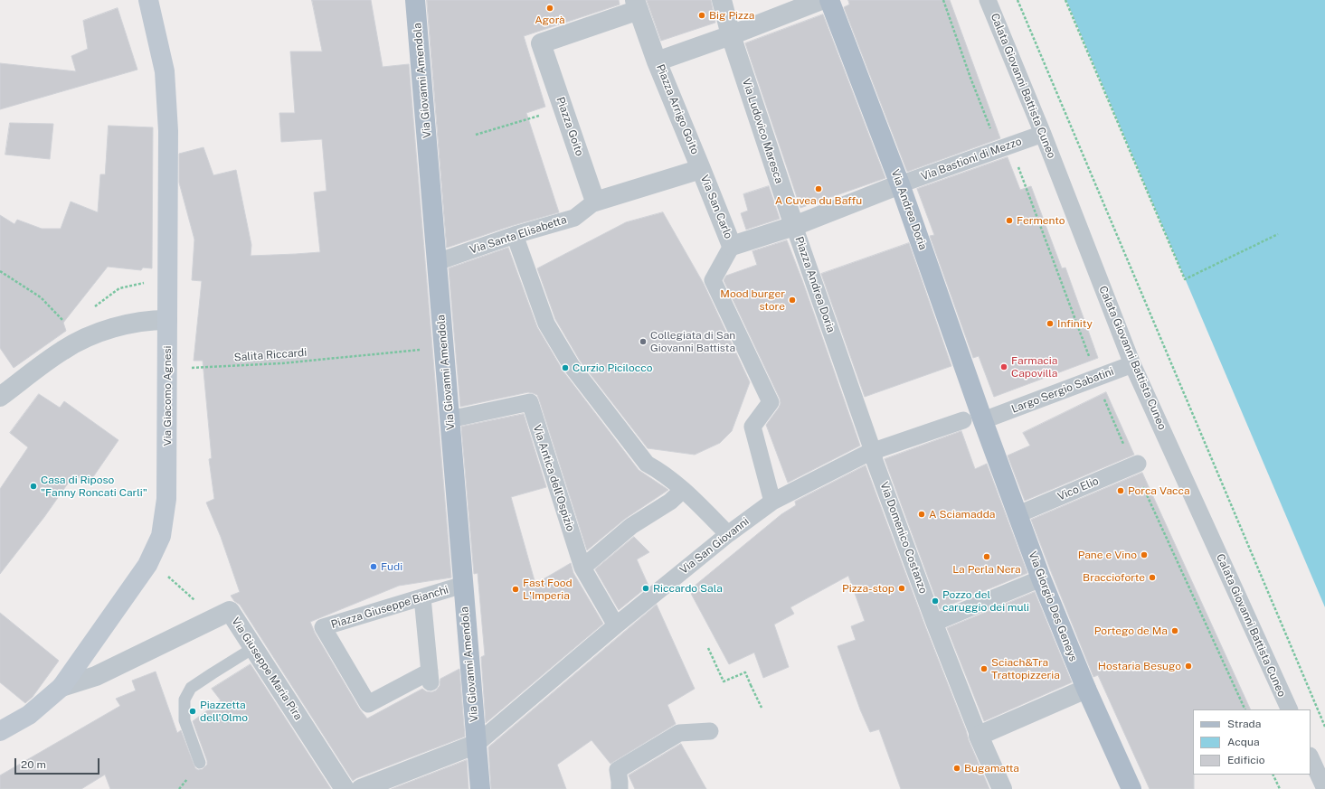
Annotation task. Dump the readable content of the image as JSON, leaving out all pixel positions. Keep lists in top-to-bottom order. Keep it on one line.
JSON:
{"streets":{"main road":["Via Giovanni Amendola","Via Andrea Doria","Via Giacomo Agnesi","Via Giorgio Des Geneys"],"street":["Calata Giovanni Battista Cuneo","Piazza Arrigo Goito","Piazza Goito","Via Ludovico Maresca","Via Bastioni di Mezzo","Via San Carlo","Via Santa Elisabetta","Piazza Andrea Doria","Largo Sergio Sabatini","Via Antica dell'Ospizio","Vico Elio","Via Domenico Costanzo","Via San Giovanni","Piazza Giuseppe Bianchi","Via Giuseppe Maria Pira"],"path":["Salita Riccardi"]},"crossings":[["Via Giovanni Amendola","Via Santa Elisabetta"],["Via Giovanni Amendola","Salita Riccardi"],["Via Giovanni Amendola","Via Antica dell'Ospizio"],["Via Giovanni Amendola","Via San Giovanni"],["Via Giovanni Amendola","Piazza Giuseppe Bianchi"],["Calata Giovanni Battista Cuneo","Via Bastioni di Mezzo"],["Calata Giovanni Battista Cuneo","Largo Sergio Sabatini"],["Piazza Arrigo Goito","Via Ludovico Maresca"],["Piazza Arrigo Goito","Via San Carlo"],["Piazza Goito","Via Santa Elisabetta"],["Via Ludovico Maresca","Via San Carlo"],["Via Ludovico Maresca","Piazza Andrea Doria"],["Via Bastioni di Mezzo","Via Andrea Doria"],["Via Bastioni di Mezzo","Piazza Andrea Doria"],["Via San Carlo","Piazza Andrea Doria"],["Via San Carlo","Via San Giovanni"],["Via Andrea Doria","Piazza Andrea Doria"],["Via Andrea Doria","Largo Sergio Sabatini"],["Via Andrea Doria","Via Giorgio Des Geneys"],["Piazza Andrea Doria","Via Domenico Costanzo"],["Piazza Andrea Doria","Via San Giovanni"],["Largo Sergio Sabatini","Via Giorgio Des Geneys"],["Via Giacomo Agnesi","Via Giuseppe Maria Pira"],["Via Antica dell'Ospizio","Via San Giovanni"],["Vico Elio","Via Giorgio Des Geneys"],["Via Domenico Costanzo","Via San Giovanni"]],"places":["Agorà","Big Pizza","A Cuvea du Baffu","Fermento","Mood burger store","Infinity","Collegiata di San Giovanni Battista","Farmacia Capovilla","Curzio Picilocco","Casa di Riposo \"Fanny Roncati Carli\"","Porca Vacca","A Sciamadda","Pane e Vino","La Perla Nera","Fudi","Braccioforte","Riccardo Sala","Pizza-stop","Fast Food L'Imperia","Pozzo del caruggio dei muli","Portego de Ma","Hostaria Besugo","Sciach&Tra Trattopizzeria","Piazzetta dell'Olmo","Bugamatta"],"legend":["Strada","Acqua","Edificio"],"scale_bar":"20 m"}
